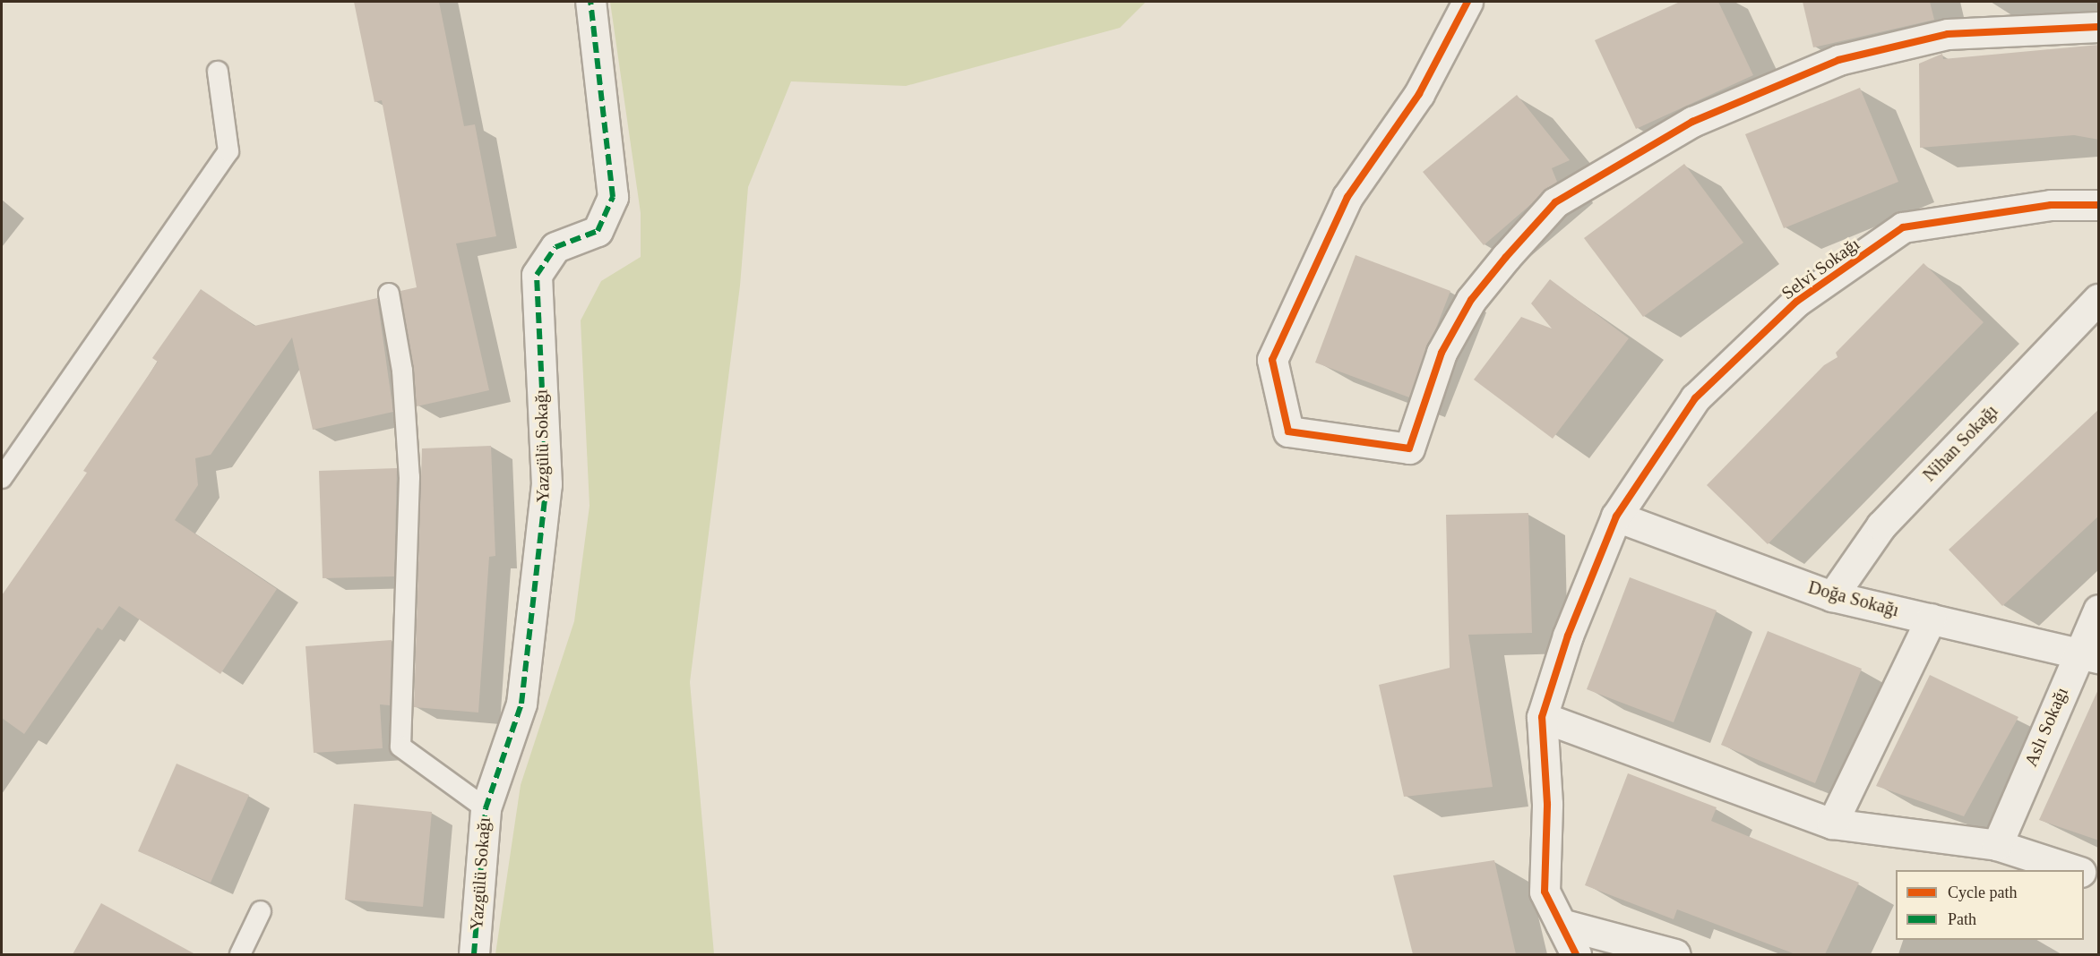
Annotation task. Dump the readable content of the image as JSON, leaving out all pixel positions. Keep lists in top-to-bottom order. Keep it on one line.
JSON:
{"streets":{"street":["Selvi Sokağı","Nihan Sokağı","Yazgülü Sokağı","Doğa Sokağı","Aslı Sokağı"]},"crossings":[["Selvi Sokağı","Doğa Sokağı"],["Nihan Sokağı","Doğa Sokağı"],["Doğa Sokağı","Aslı Sokağı"]],"legend":["Cycle path","Path"]}
